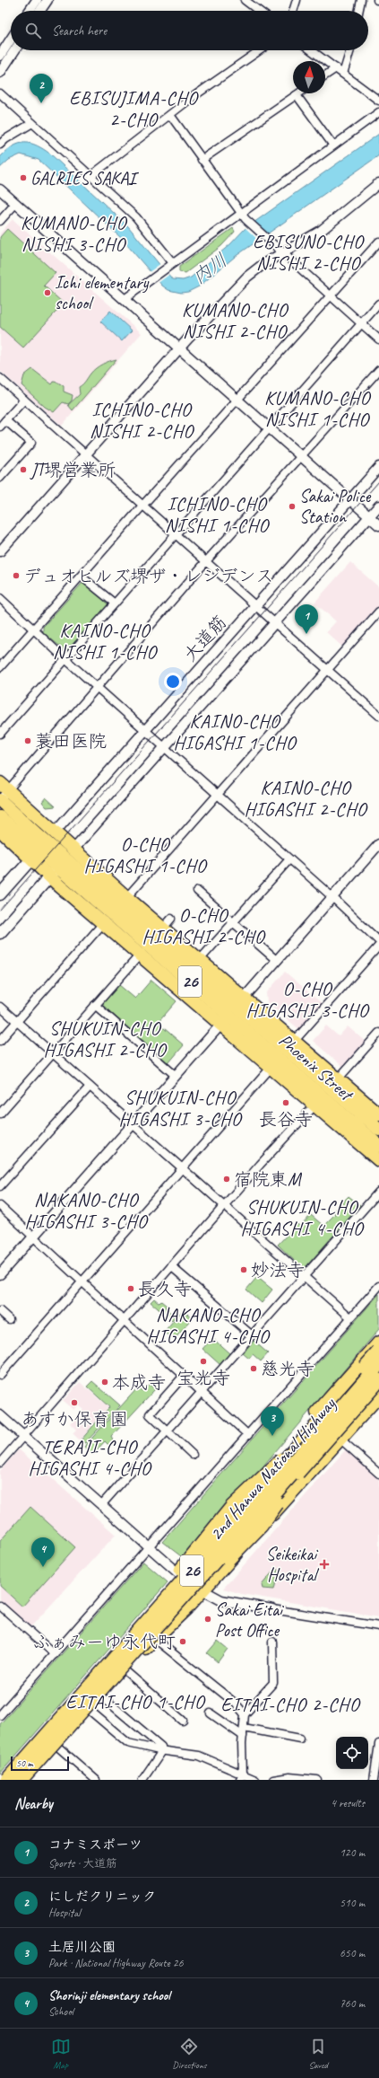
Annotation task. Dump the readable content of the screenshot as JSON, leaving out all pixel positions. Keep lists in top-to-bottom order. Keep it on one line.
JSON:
{"streets":{"highway":["26","Phoenix Street","2nd Hanwa National Highway"],"street":["大道筋"]},"crossings":[["大道筋","26"],["26","Phoenix Street"],["26","2nd Hanwa National Highway"]],"districts":["EBISUJIMA-CHO 2-CHO","KUMANO-CHO NISHI 3-CHO","EBISUNO-CHO NISHI 2-CHO","KUMANO-CHO NISHI 2-CHO","KUMANO-CHO NISHI 1-CHO","ICHINO-CHO NISHI 2-CHO","ICHINO-CHO NISHI 1-CHO","KAINO-CHO NISHI 1-CHO","KAINO-CHO HIGASHI 1-CHO","KAINO-CHO HIGASHI 2-CHO","O-CHO HIGASHI 1-CHO","O-CHO HIGASHI 2-CHO","O-CHO HIGASHI 3-CHO","SHUKUIN-CHO HIGASHI 2-CHO","SHUKUIN-CHO HIGASHI 3-CHO","NAKANO-CHO HIGASHI 3-CHO","SHUKUIN-CHO HIGASHI 4-CHO","NAKANO-CHO HIGASHI 4-CHO","TERAJI-CHO HIGASHI 4-CHO","EITAI-CHO 1-CHO","EITAI-CHO 2-CHO"],"water":["内川"],"places":{"other":["GALRIES SAKAI","Ichi elementary school","JT堺営業所","Sakai Police Station","デュオヒルズ堺ザ・レジデンス","蓑田医院","長谷寺","宿院東M","妙法寺","長久寺","宝光寺","慈光寺","本成寺","あすか保育園","Sakai Eitai Post Office","ふぁみーゆ永代町"],"health":["Seikeikai Hospital"]},"scale_bar":"50 m","north":"top","page":{"search":"Search here","pins":["2","1","3","4"],"scale":"50 m","heading":["Nearby","4 results"],"list":[{"mark":"1","name":"コナミスポーツ","note":"Sports · 大道筋","value":"120 m"},{"mark":"2","name":"にしだクリニック","note":"Hospital","value":"510 m"},{"mark":"3","name":"土居川公園","note":"Park · National Highway Route 26","value":"650 m"},{"mark":"4","name":"Shorinji elementary school","note":"School","value":"760 m"}],"nav":["Map","Directions","Saved"]}}
